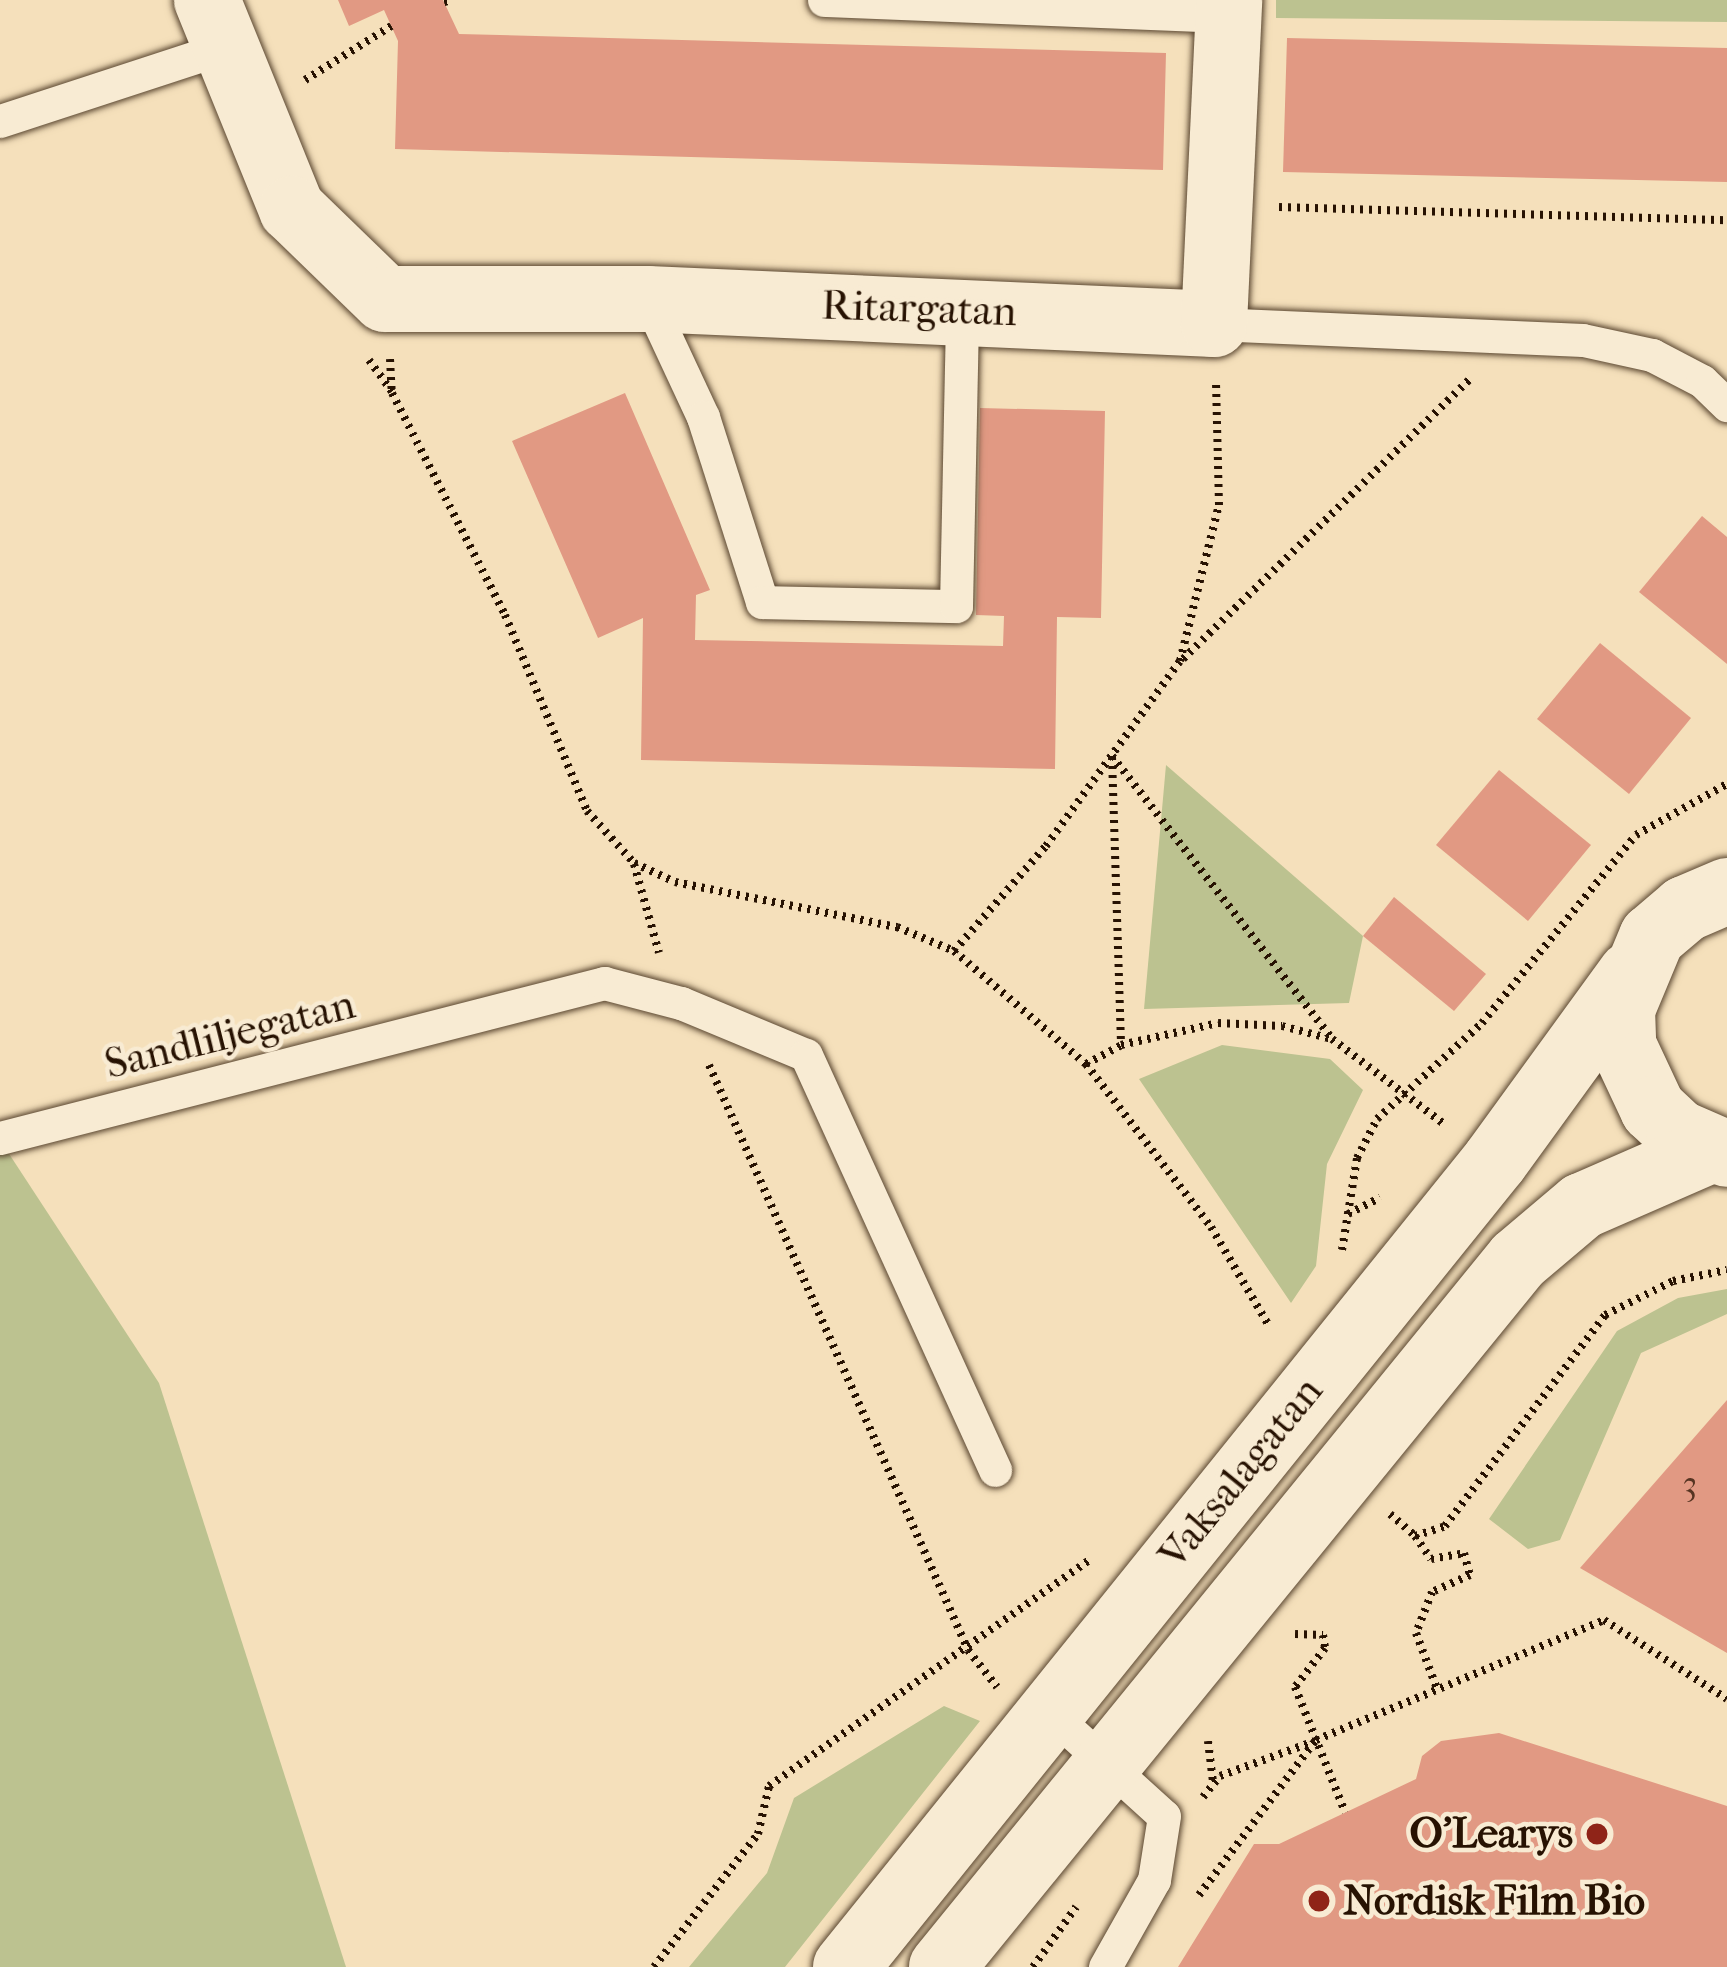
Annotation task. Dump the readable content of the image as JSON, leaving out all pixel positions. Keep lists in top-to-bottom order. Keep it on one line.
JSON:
{"streets":{"main road":["Ritargatan","Vaksalagatan"],"lane":["Sandliljegatan"]},"places":["O'Learys","Nordisk Film Bio"],"house_numbers":["3"]}
